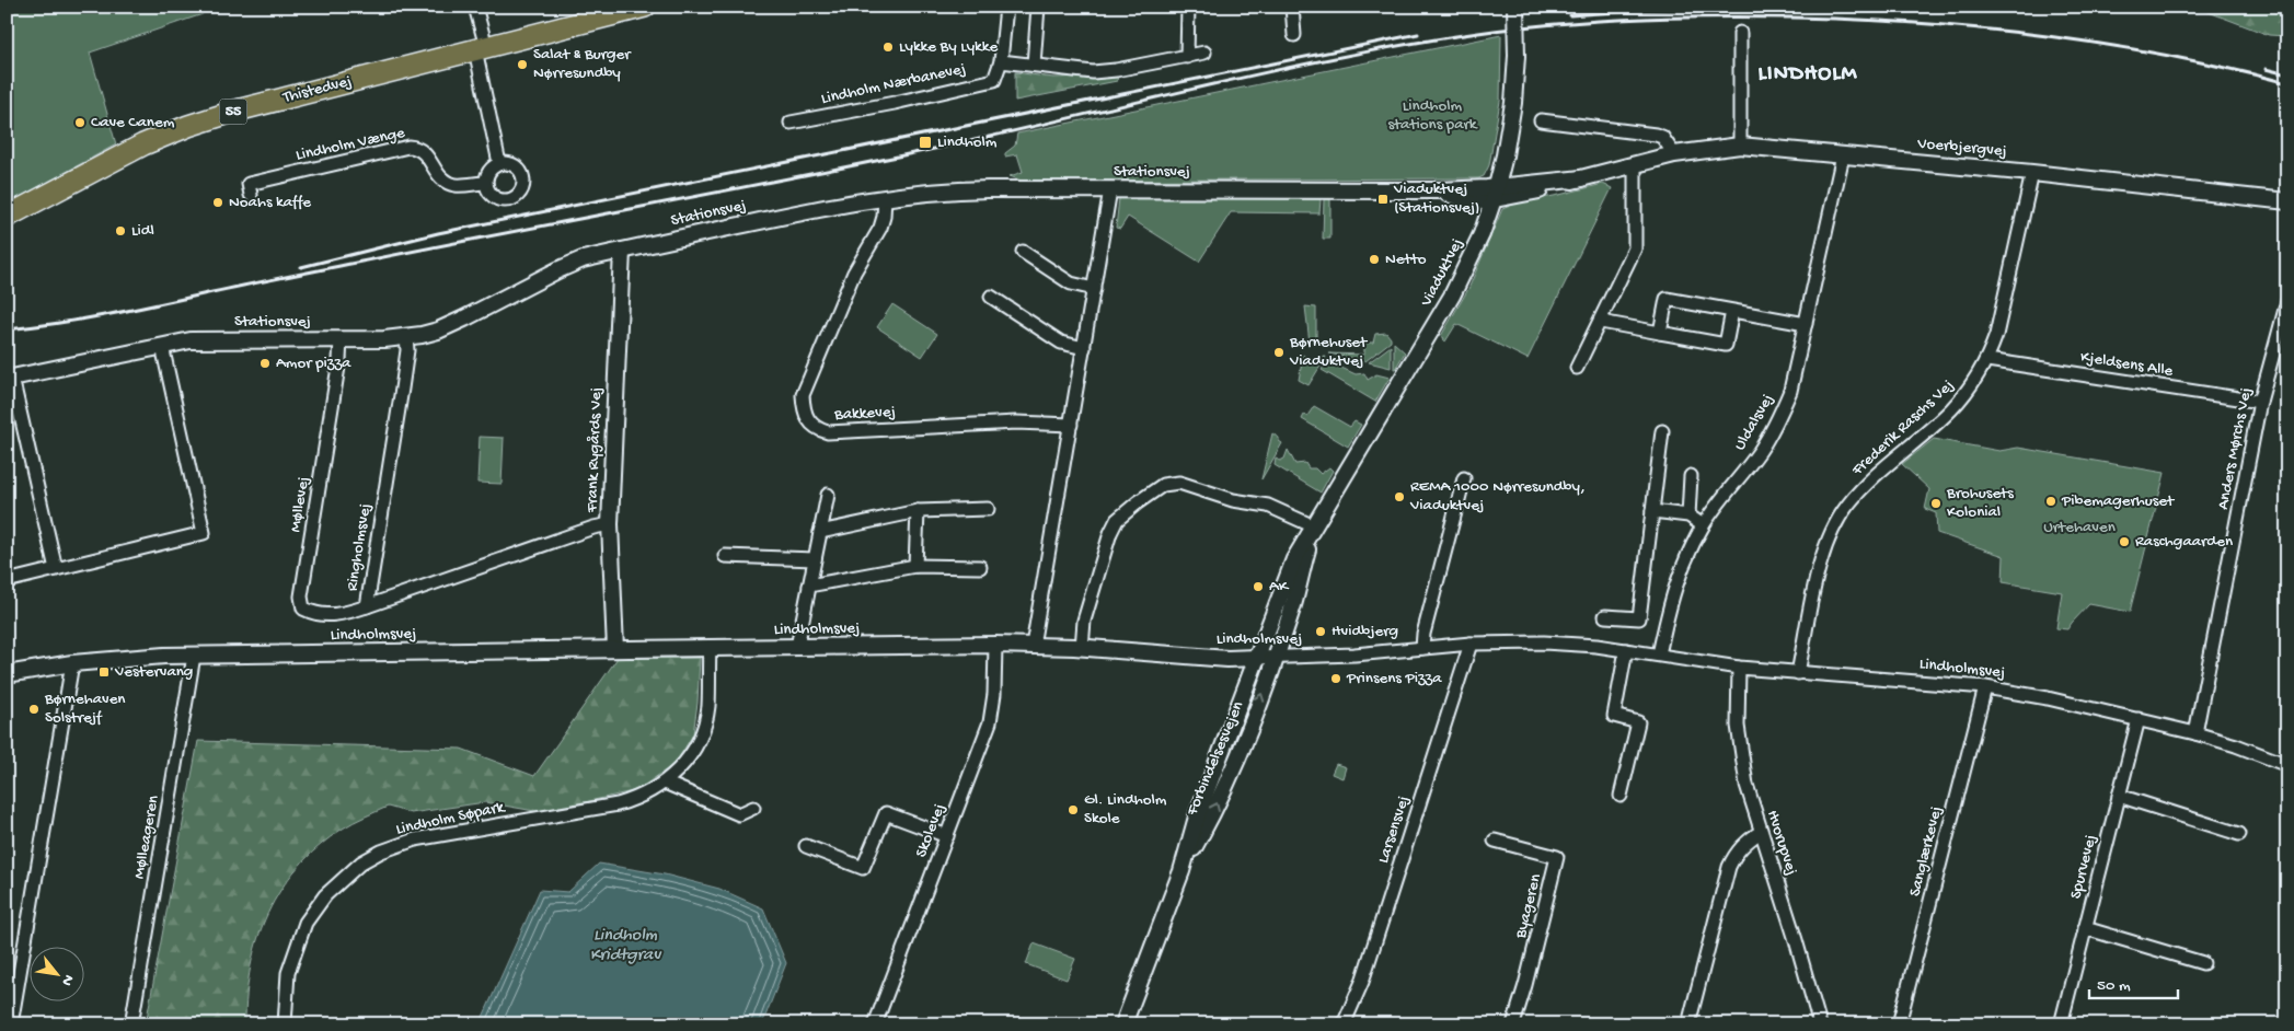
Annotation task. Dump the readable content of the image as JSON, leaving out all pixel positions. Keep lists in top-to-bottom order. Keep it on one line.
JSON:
{"streets":{"main road":["Thistedvej","55"],"street":["Lindholm Nærbanevej","Lindholm Vænge","Voerbjergvej","Stationsvej","Viaduktvej","Kjeldsens Alle","Bakkevej","Uldalsvej","Frederik Raschs Vej","Anders Mørchs Vej","Frank Rygårds Vej","Møllevej","Ringholmsvej","Lindholmsvej","Forbindelsesvejen","Lindholm Søpark","Larsensvej","Skolevej","Mølleageren","Hvorupvej","Sanglærkevej","Spurvevej","Byageren"]},"crossings":[["Voerbjergvej","Stationsvej"],["Voerbjergvej","Viaduktvej"],["Voerbjergvej","Uldalsvej"],["Voerbjergvej","Frederik Raschs Vej"],["Stationsvej","Viaduktvej"],["Stationsvej","Bakkevej"],["Stationsvej","Frank Rygårds Vej"],["Stationsvej","Møllevej"],["Stationsvej","Ringholmsvej"],["Viaduktvej","Lindholmsvej"],["Viaduktvej","Forbindelsesvejen"],["Kjeldsens Alle","Frederik Raschs Vej"],["Kjeldsens Alle","Anders Mørchs Vej"],["Uldalsvej","Lindholmsvej"],["Frederik Raschs Vej","Lindholmsvej"],["Anders Mørchs Vej","Lindholmsvej"],["Frank Rygårds Vej","Ringholmsvej"],["Frank Rygårds Vej","Lindholmsvej"],["Møllevej","Ringholmsvej"],["Lindholmsvej","Forbindelsesvejen"],["Lindholmsvej","Lindholm Søpark"],["Lindholmsvej","Larsensvej"],["Lindholmsvej","Skolevej"],["Lindholmsvej","Mølleageren"],["Lindholmsvej","Hvorupvej"],["Lindholmsvej","Sanglærkevej"],["Lindholmsvej","Spurvevej"]],"districts":["LINDHOLM"],"water":["Lindholm Kridtgrav"],"parks":["Lindholm stations park","Urtehaven"],"places":{"other":["Lykke By Lykke","Salat & Burger Nørresundby","Cave Canem","Noahs kaffe","Lidl","Netto","Børnehuset Viaduktvej","Amor pizza","REMA 1000 Nørresundby, Viaduktvej","Pibemagerhuset","Brohusets Kolonial","Raschgaarden","AK","Hvidbjerg","Prinsens Pizza","Børnehaven Solstrejf","Gl. Lindholm Skole"],"transit":["Lindholm","Viaduktvej (Stationsvej)","Vestervang"]},"scale_bar":"50 m","north":"bottom right"}
